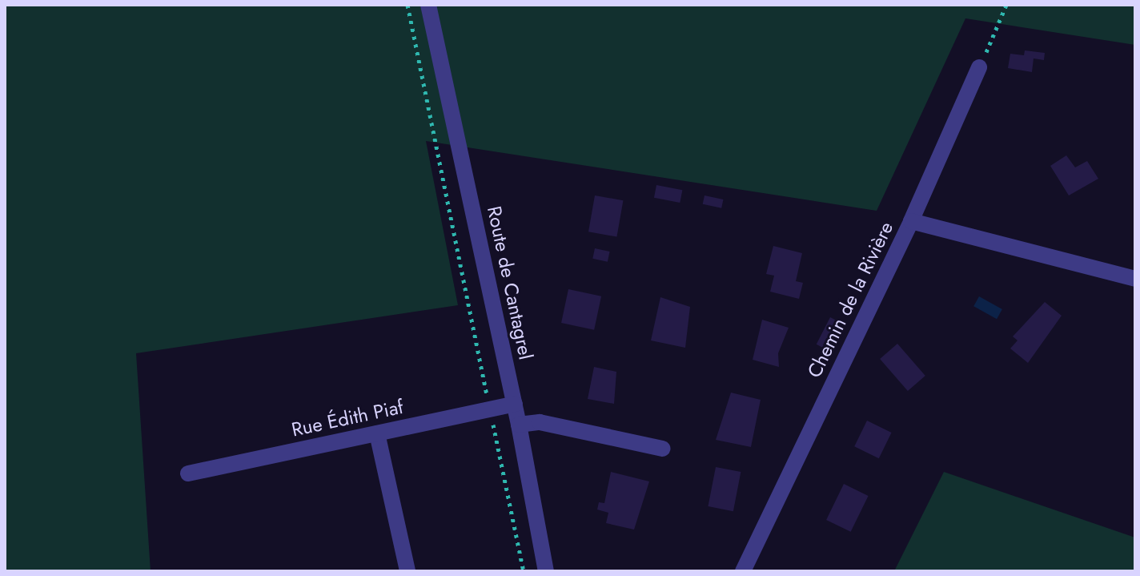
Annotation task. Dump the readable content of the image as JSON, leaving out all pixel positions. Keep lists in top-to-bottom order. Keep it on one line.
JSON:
{"streets":{"street":["Route de Cantagrel","Chemin de la Rivière","Rue Édith Piaf"]},"crossings":[["Route de Cantagrel","Rue Édith Piaf"]]}
